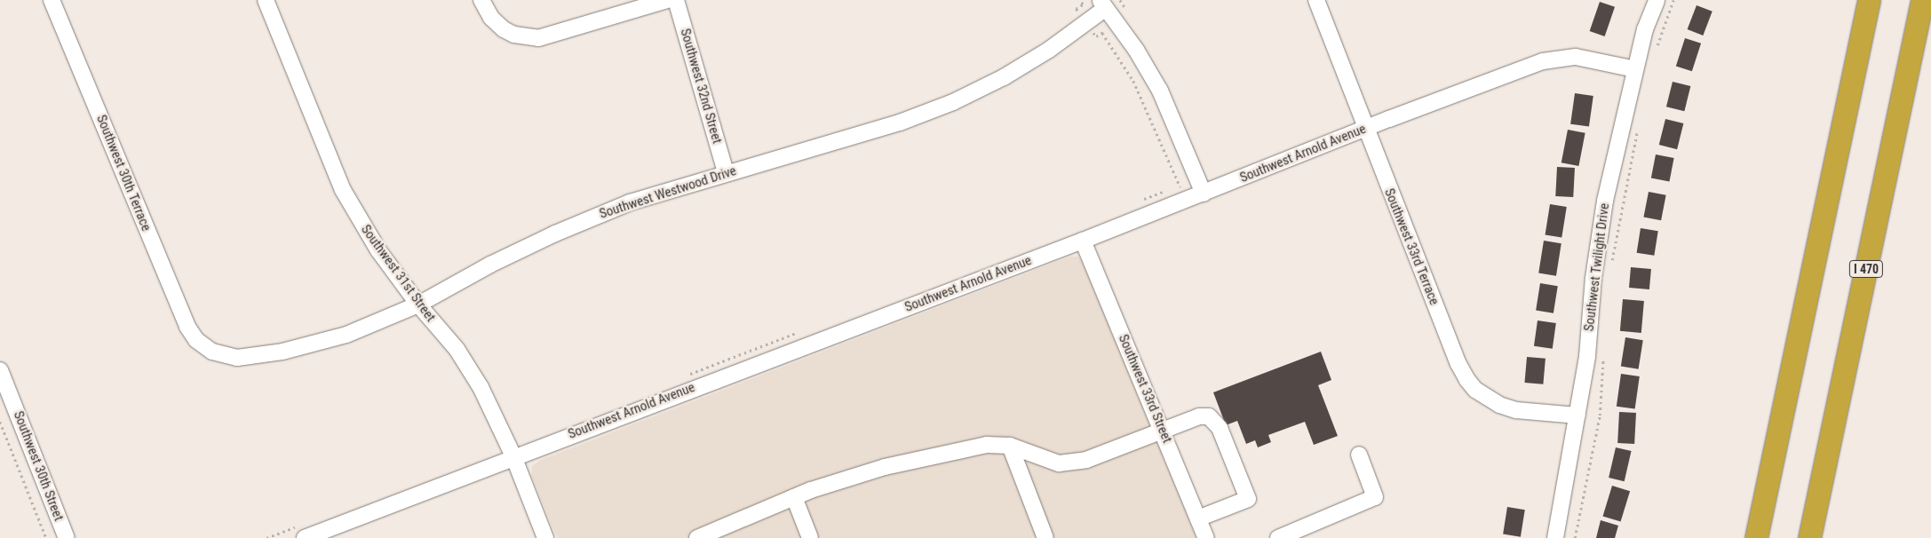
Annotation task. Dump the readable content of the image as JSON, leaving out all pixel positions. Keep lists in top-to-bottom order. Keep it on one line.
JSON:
{"streets":{"highway":["I 470"],"street":["Southwest 32nd Street","Southwest Arnold Avenue","Southwest 30th Terrace","Southwest Westwood Drive","Southwest 33rd Terrace","Southwest Twilight Drive","Southwest 31st Street","Southwest 33rd Street","Southwest 30th Street"]},"crossings":[["Southwest 32nd Street","Southwest Westwood Drive"],["Southwest Arnold Avenue","Southwest 33rd Terrace"],["Southwest Arnold Avenue","Southwest Twilight Drive"],["Southwest Arnold Avenue","Southwest 31st Street"],["Southwest Arnold Avenue","Southwest 33rd Street"],["Southwest 30th Terrace","Southwest Westwood Drive"],["Southwest Westwood Drive","Southwest 31st Street"],["Southwest 33rd Terrace","Southwest Twilight Drive"]]}
